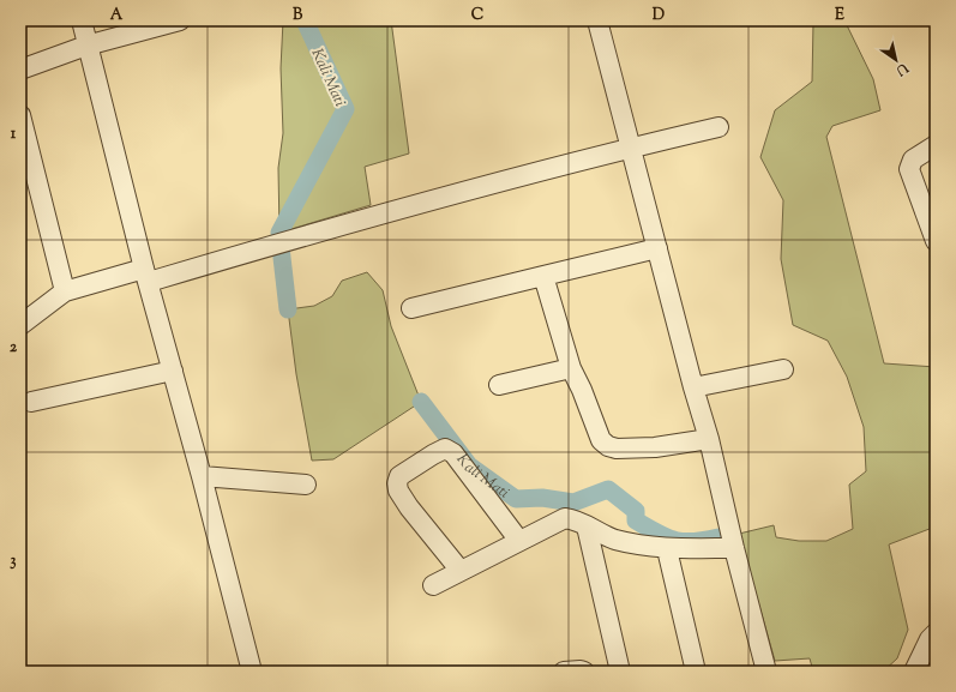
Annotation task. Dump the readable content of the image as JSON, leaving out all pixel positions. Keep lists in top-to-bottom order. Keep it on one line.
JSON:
{"water":["Kali Mati"],"north":"bottom right","grid":{"columns":["A","B","C","D","E"],"rows":["1","2","3"]}}
